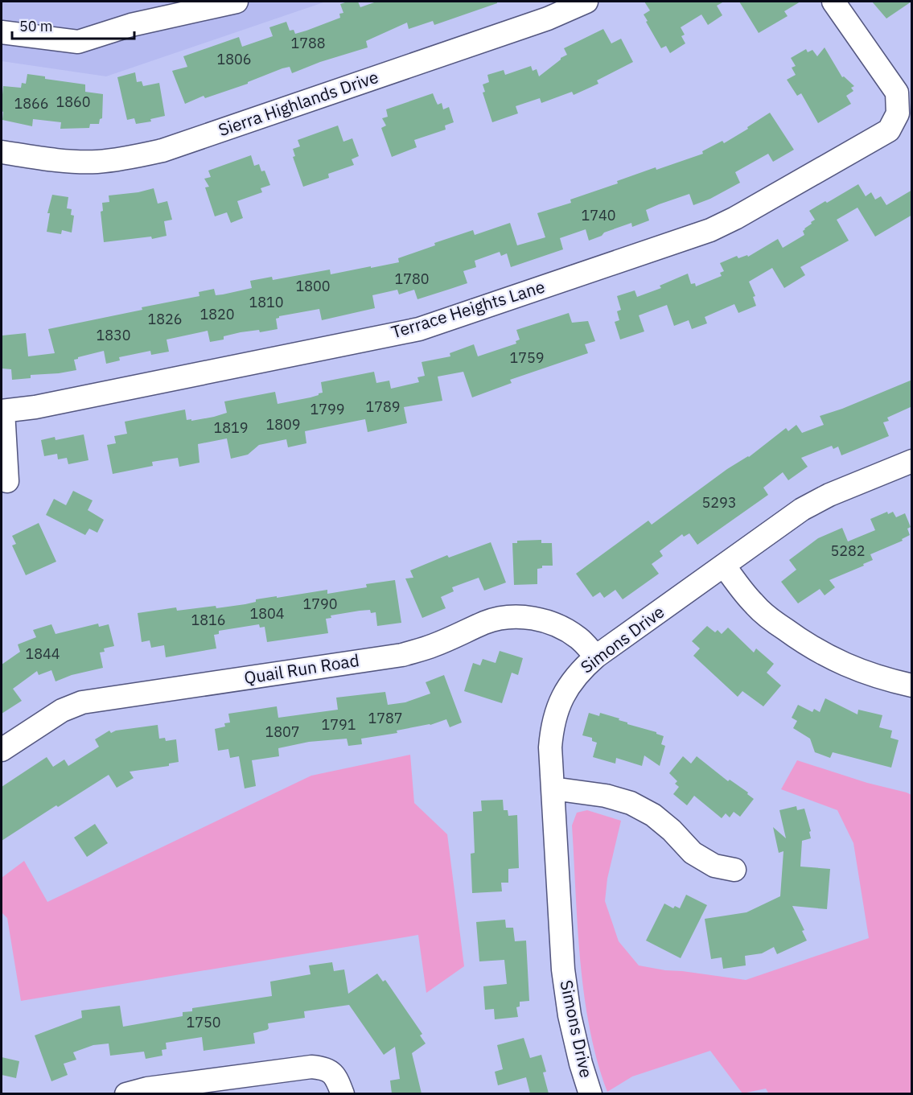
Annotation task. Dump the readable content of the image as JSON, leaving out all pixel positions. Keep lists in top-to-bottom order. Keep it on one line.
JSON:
{"streets":{"street":["Sierra Highlands Drive","Terrace Heights Lane","Simons Drive","Quail Run Road"]},"crossings":[["Simons Drive","Quail Run Road"]],"house_numbers":["1788","1806","1860","1866","1740","1780","1800","1810","1820","1826","1830","1759","1789","1799","1809","1819","5293","5282","1790","1804","1816","1844","1787","1791","1807","1750"],"scale_bar":"50 m"}
